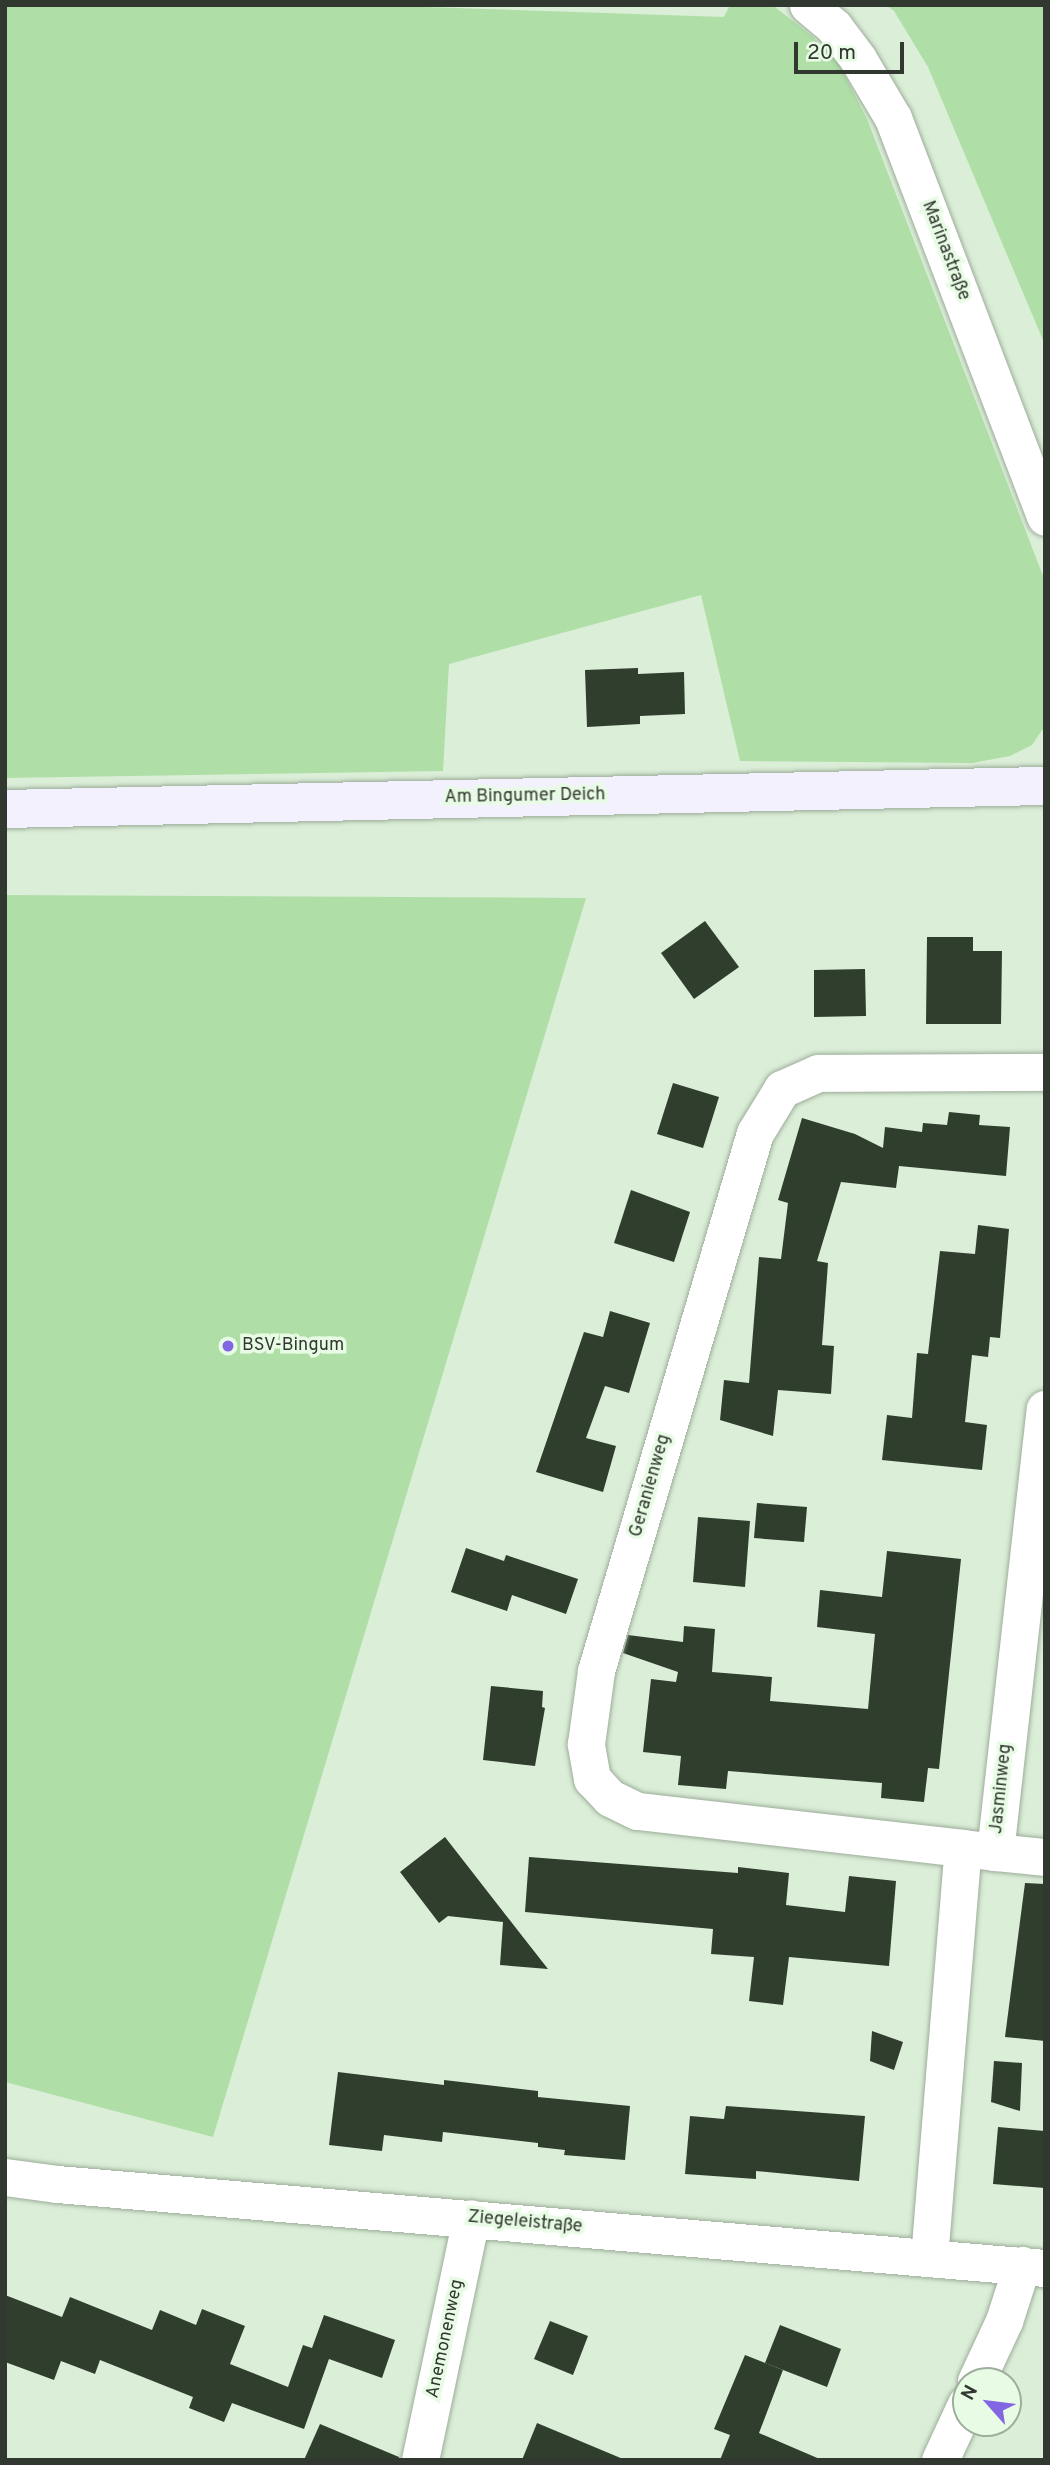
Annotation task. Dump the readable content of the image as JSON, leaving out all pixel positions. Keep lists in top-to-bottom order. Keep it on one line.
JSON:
{"streets":{"main road":["Am Bingumer Deich"],"street":["Marinastraße","Geranienweg","Jasminweg","Ziegeleistraße","Anemonenweg"]},"crossings":[["Geranienweg","Jasminweg"],["Jasminweg","Ziegeleistraße"],["Ziegeleistraße","Anemonenweg"]],"places":["BSV-Bingum"],"scale_bar":"20 m","north":"top left"}
